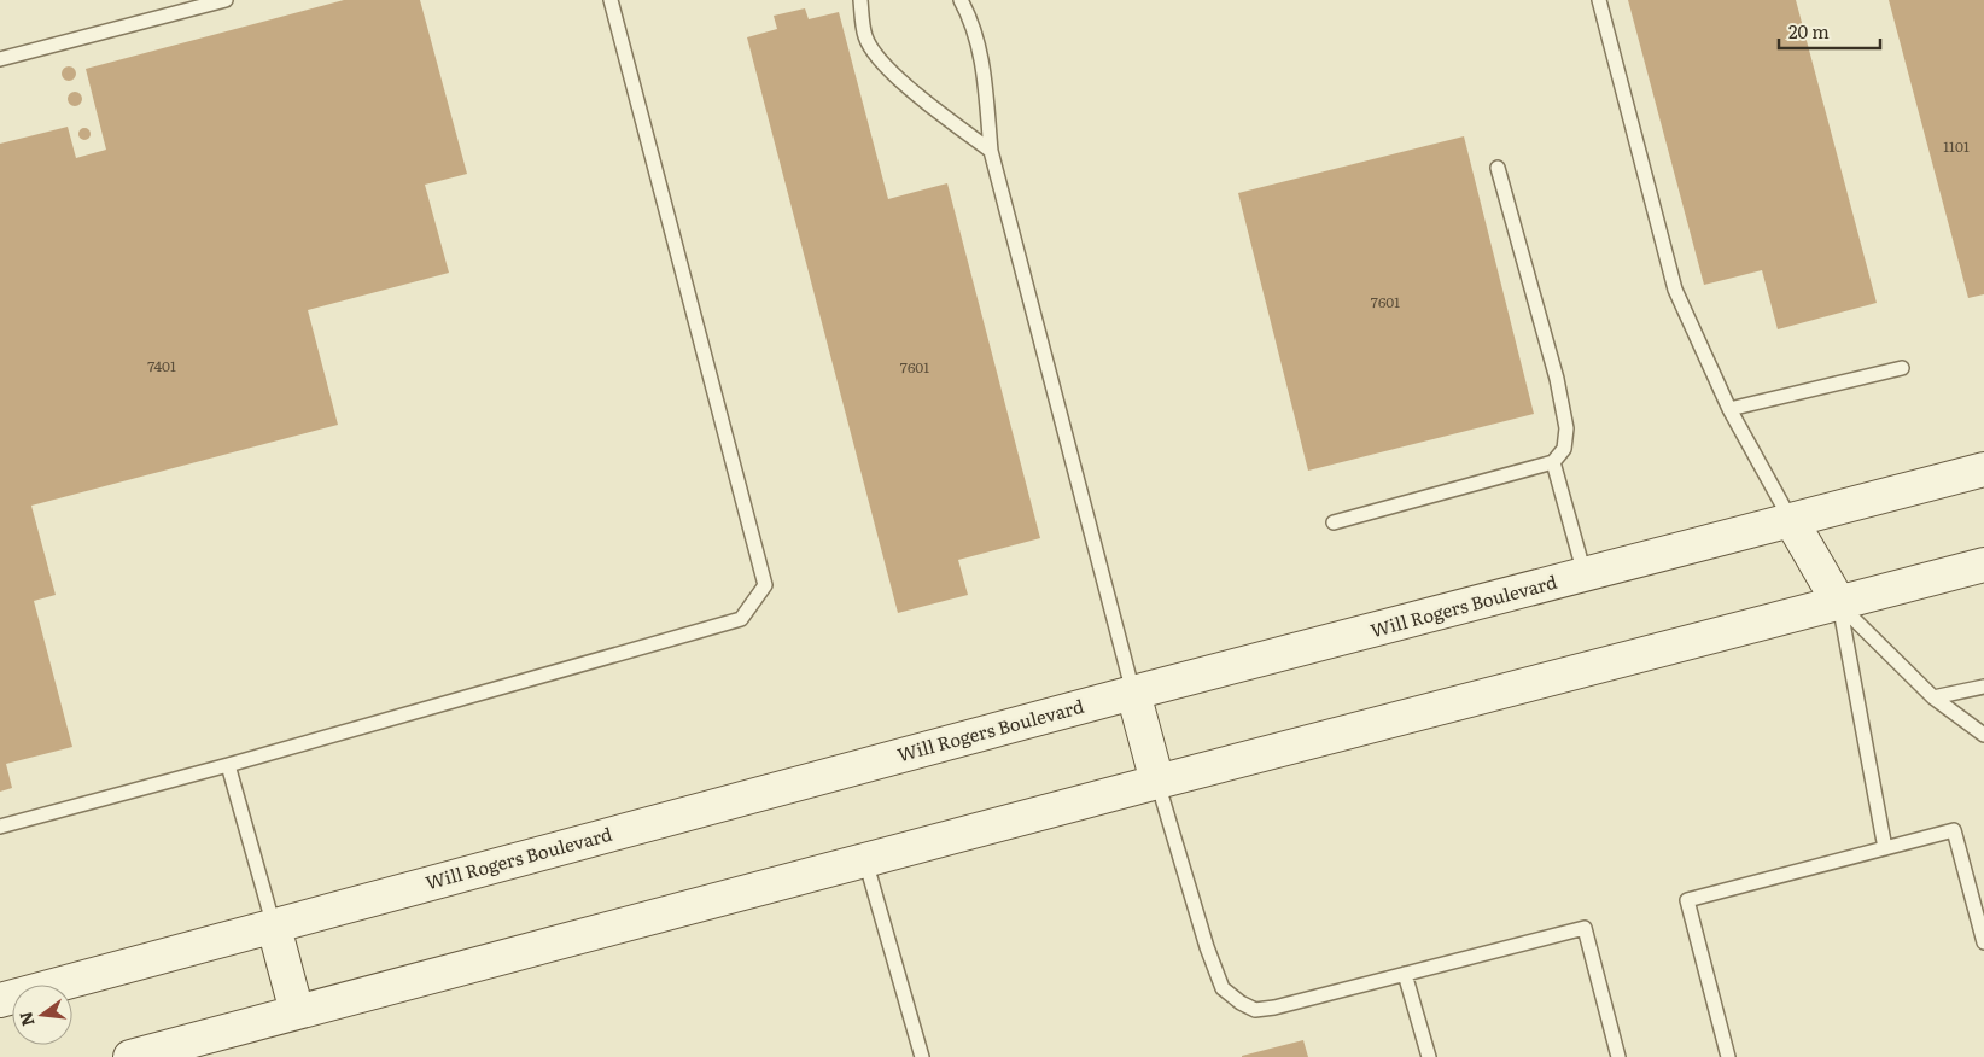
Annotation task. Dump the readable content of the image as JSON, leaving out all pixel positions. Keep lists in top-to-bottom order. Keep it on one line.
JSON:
{"streets":{"main road":["Will Rogers Boulevard"]},"house_numbers":["1101","7601","7401","7601"],"scale_bar":"20 m","north":"left"}
